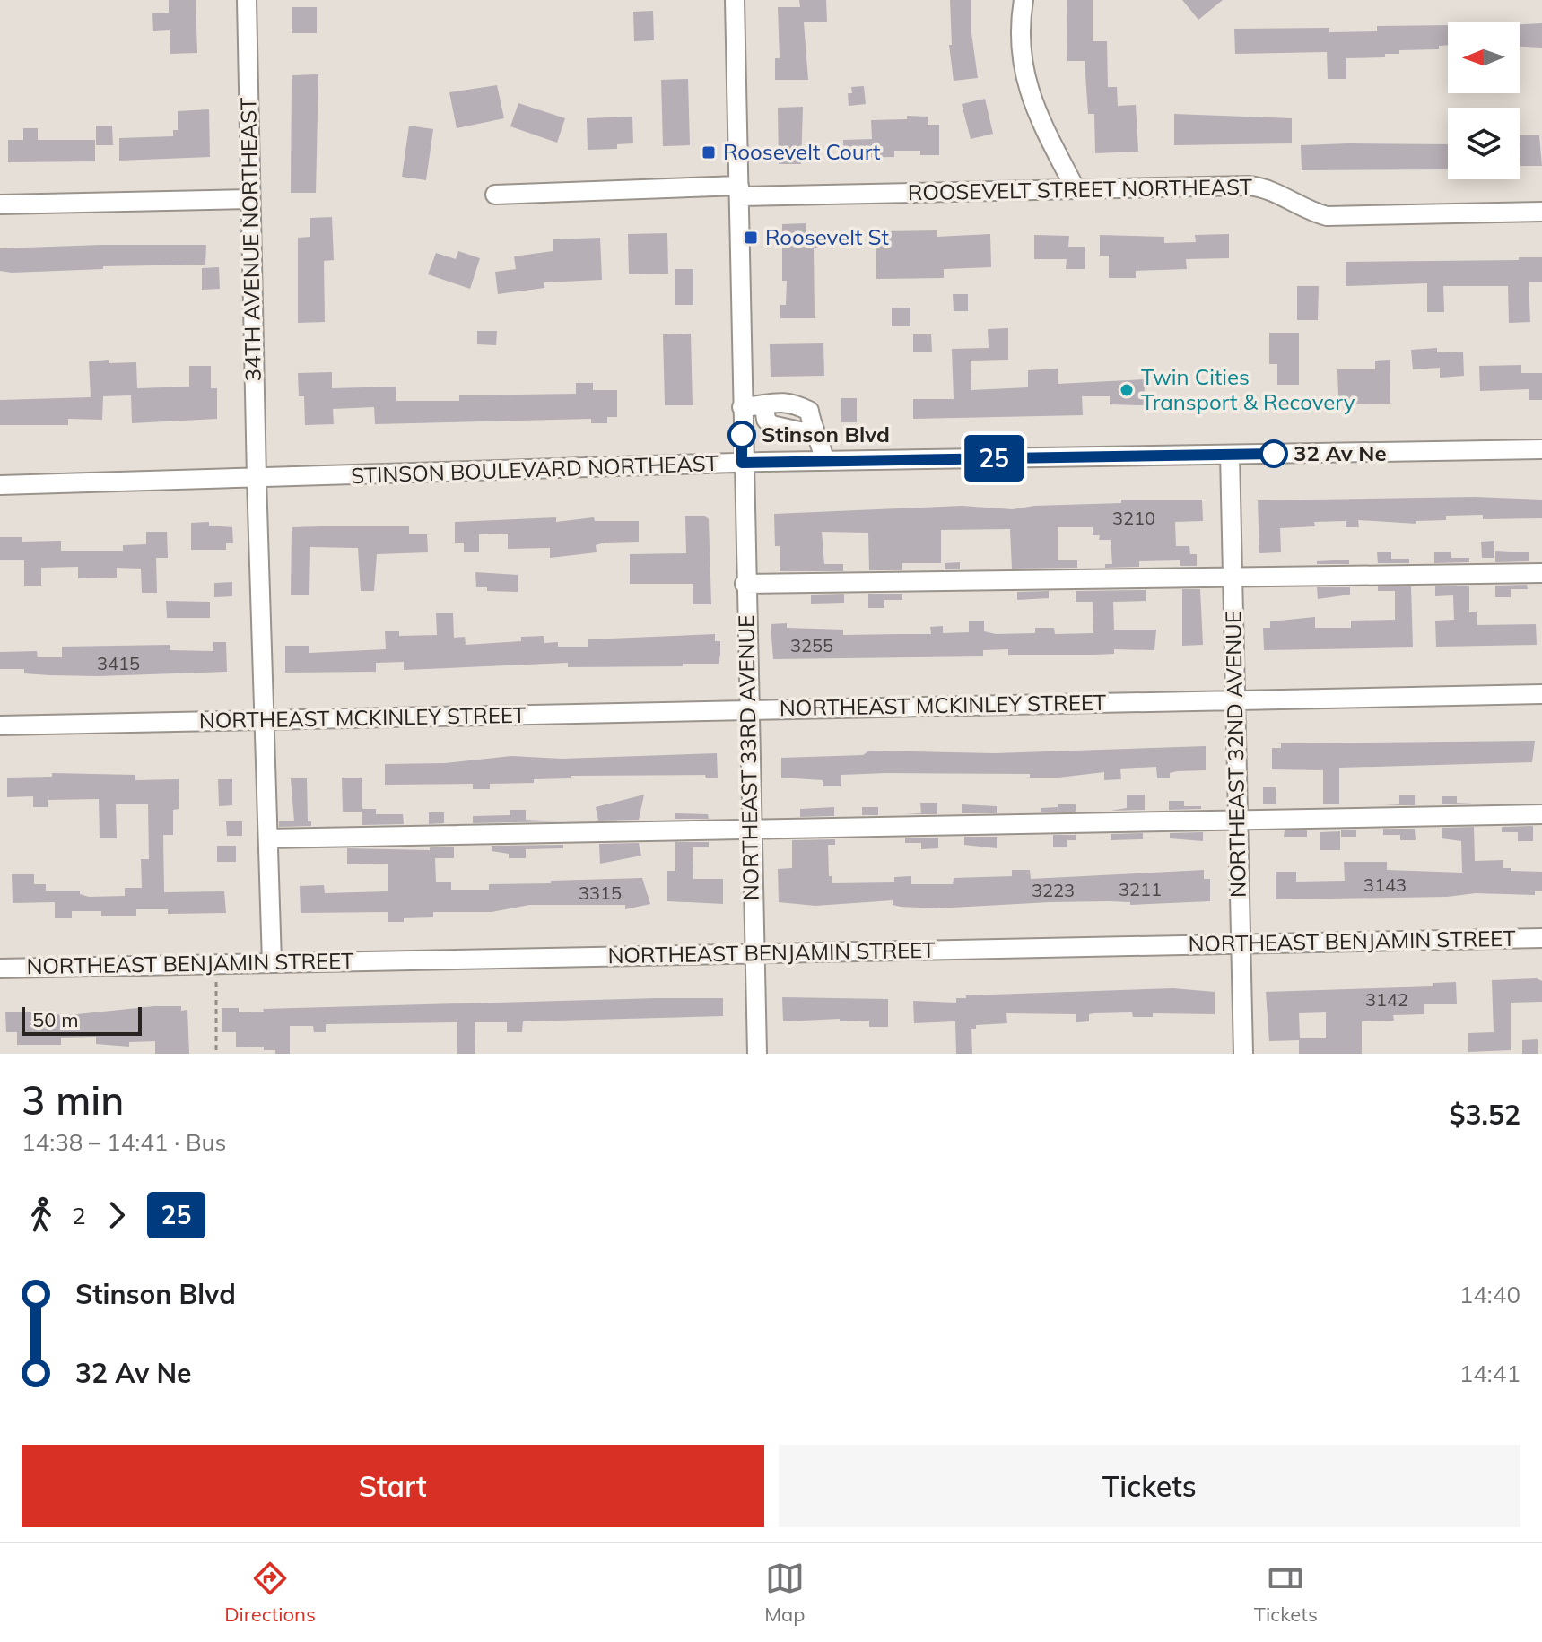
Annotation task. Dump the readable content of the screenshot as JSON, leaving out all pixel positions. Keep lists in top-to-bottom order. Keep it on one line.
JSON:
{"streets":{"street":["ROOSEVELT STREET NORTHEAST","34TH AVENUE NORTHEAST","STINSON BOULEVARD NORTHEAST","NORTHEAST MCKINLEY STREET","NORTHEAST 32ND AVENUE","NORTHEAST 33RD AVENUE","NORTHEAST BENJAMIN STREET"]},"crossings":[["ROOSEVELT STREET NORTHEAST","NORTHEAST 33RD AVENUE"],["34TH AVENUE NORTHEAST","STINSON BOULEVARD NORTHEAST"],["34TH AVENUE NORTHEAST","NORTHEAST MCKINLEY STREET"],["34TH AVENUE NORTHEAST","NORTHEAST BENJAMIN STREET"],["STINSON BOULEVARD NORTHEAST","NORTHEAST 32ND AVENUE"],["STINSON BOULEVARD NORTHEAST","NORTHEAST 33RD AVENUE"],["NORTHEAST MCKINLEY STREET","NORTHEAST 32ND AVENUE"],["NORTHEAST MCKINLEY STREET","NORTHEAST 33RD AVENUE"],["NORTHEAST 32ND AVENUE","NORTHEAST BENJAMIN STREET"],["NORTHEAST 33RD AVENUE","NORTHEAST BENJAMIN STREET"]],"places":{"transit":["Roosevelt Court","Roosevelt St"],"other":["Twin Cities Transport & Recovery","Stinson Blvd","32 Av Ne"]},"lines":["bus line 25"],"house_numbers":["3210","3255","3415","3143","3211","3223","3315","3142"],"scale_bar":"50 m","north":"left","page":{"on_map":"25","scale":"50 m","heading":["3 min","14:38 – 14:41 · Bus","$3.52"],"legs":["2","25"],"list":[{"name":"Stinson Blvd","value":"14:40"},{"name":"32 Av Ne","value":"14:41"}],"buttons":["Start","Tickets"],"tabs":["Directions","Map","Tickets"]}}
